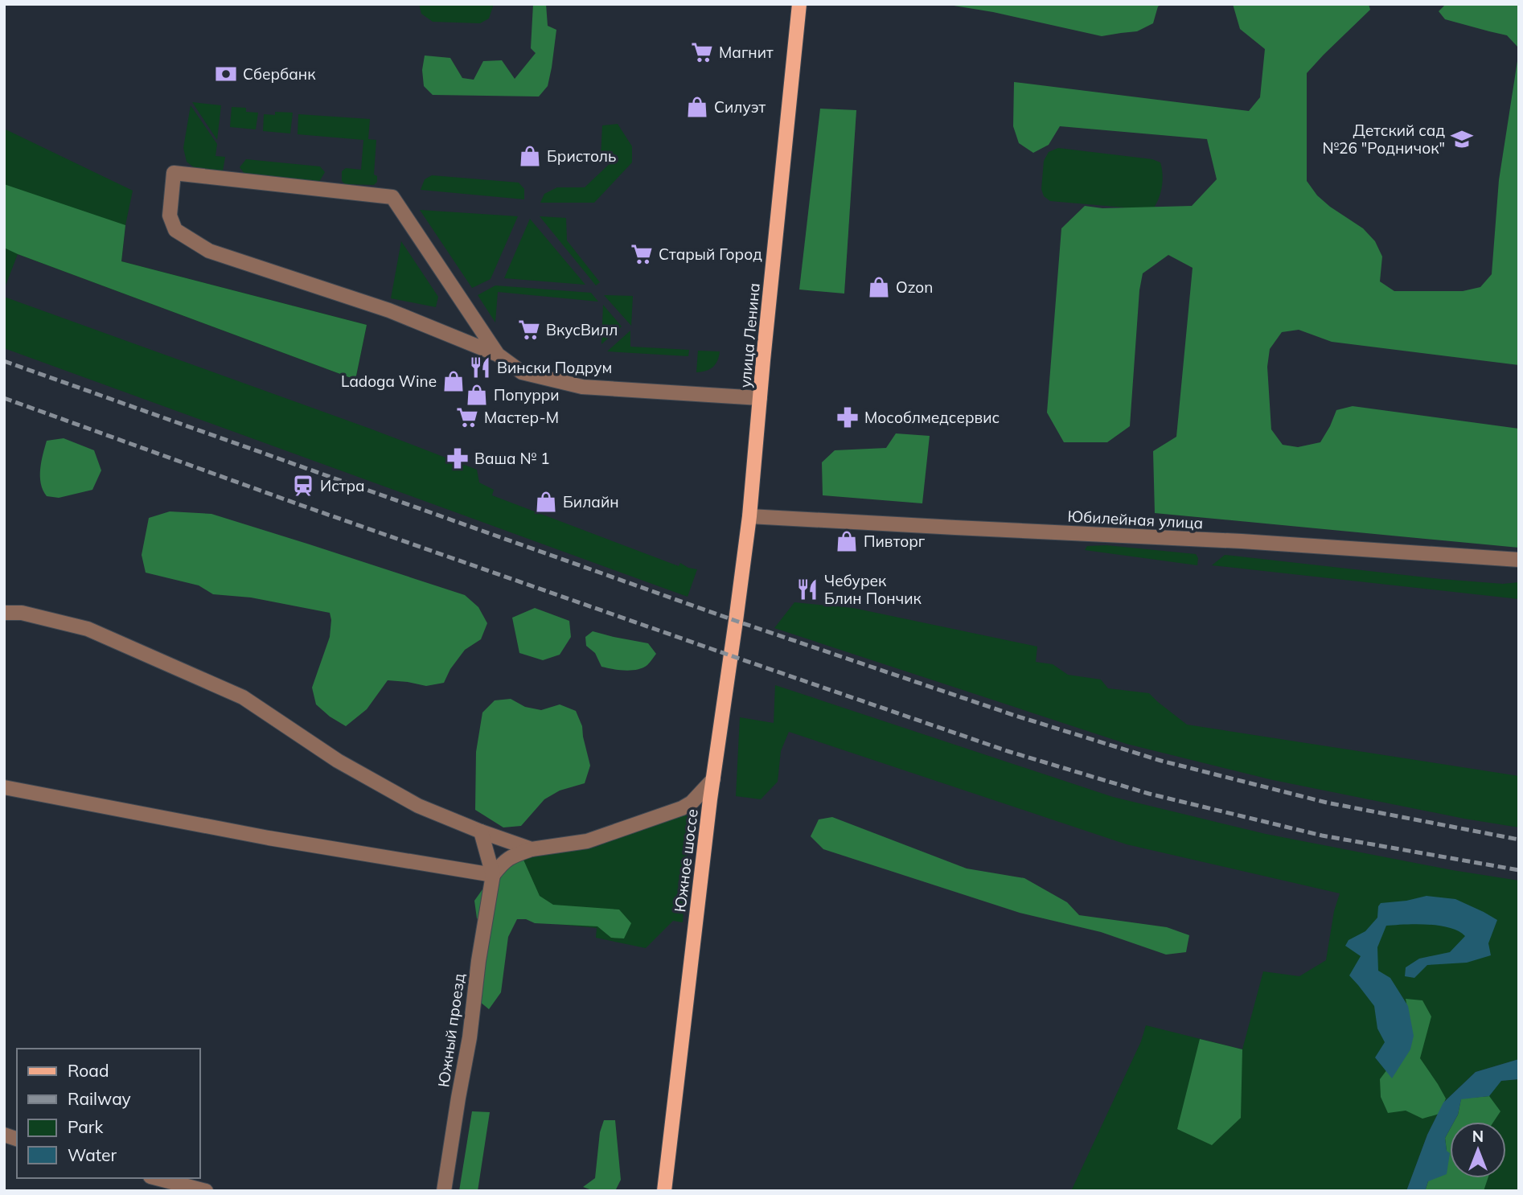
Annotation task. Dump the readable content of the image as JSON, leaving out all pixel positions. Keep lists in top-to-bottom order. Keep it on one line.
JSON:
{"streets":{"main road":["улица Ленина","Южное шоссе"],"street":["Юбилейная улица","Южный проезд"]},"crossings":[["улица Ленина","Юбилейная улица"],["улица Ленина","Южное шоссе"]],"places":{"supermarket":["Магнит","Старый Город","ВкусВилл","Мастер-М"],"bank":["Сбербанк"],"shop":["Силуэт","Бристоль","Ozon","Ladoga Wine","Попурри","Билайн","Пивторг"],"school or university":["Детский сад №26 \"Родничок\""],"restaurant":["Вински Подрум","Чебурек Блин Пончик"],"pharmacy":["Мособлмедсервис","Ваша № 1"],"station":["Истра"]},"legend":["Road","Railway","Park","Water"],"north":"top"}
